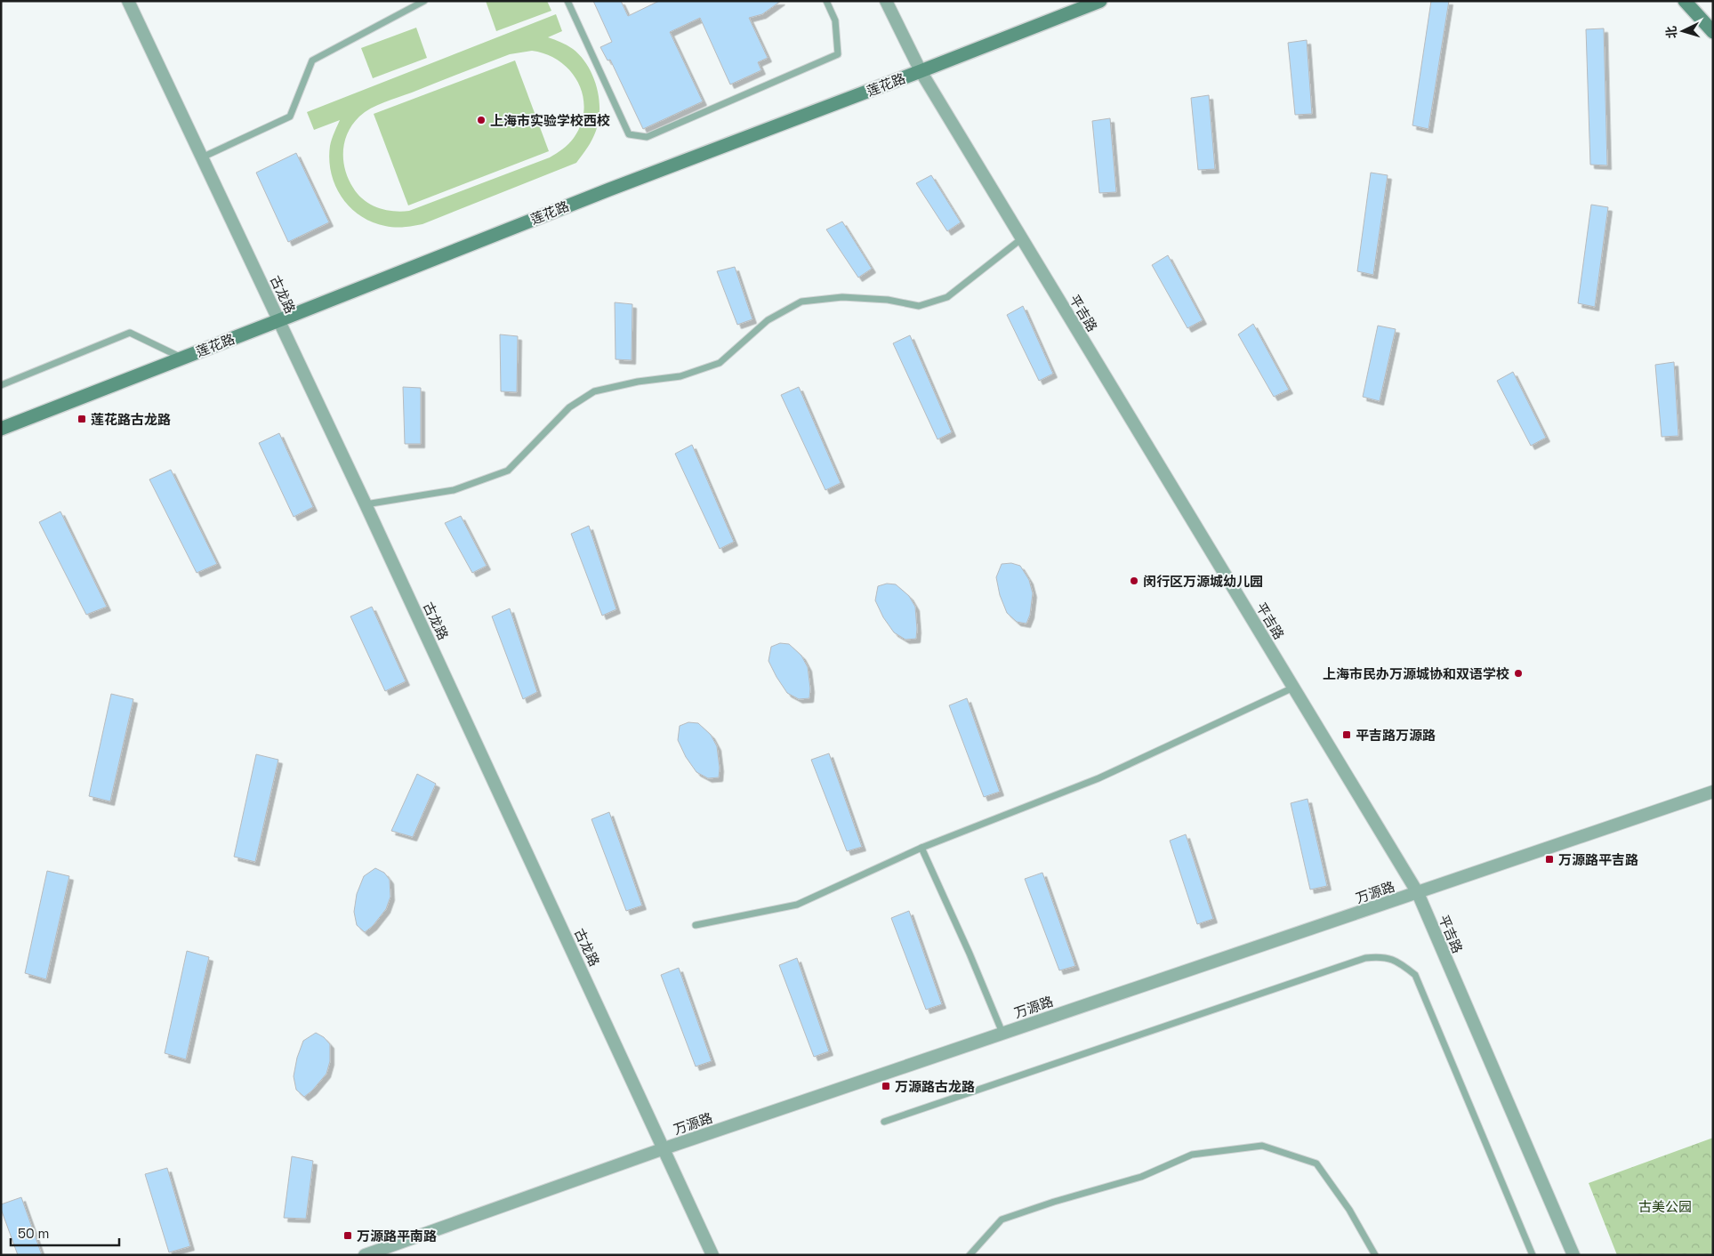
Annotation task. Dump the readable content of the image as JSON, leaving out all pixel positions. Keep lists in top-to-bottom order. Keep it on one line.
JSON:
{"streets":{"main road":["莲花路"],"street":["古龙路","平吉路","万源路"]},"crossings":[["莲花路","古龙路"],["莲花路","平吉路"],["古龙路","万源路"],["平吉路","万源路"]],"parks":["古美公园"],"places":{"other":["上海市实验学校西校","闵行区万源城幼儿园","上海市民办万源城协和双语学校"],"transit":["莲花路古龙路","平吉路万源路","万源路平吉路","万源路古龙路","万源路平南路"]},"scale_bar":"50 m","north":"left"}
